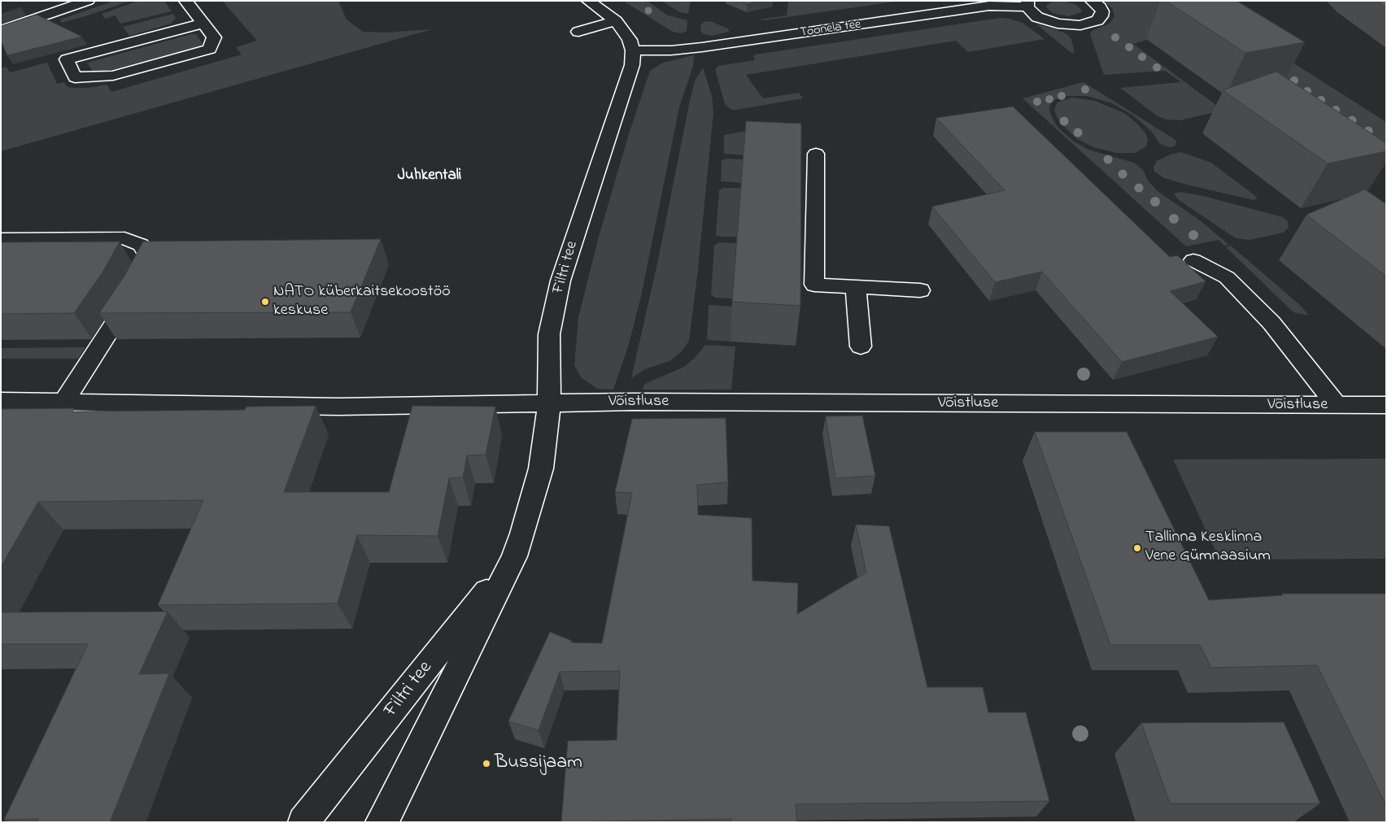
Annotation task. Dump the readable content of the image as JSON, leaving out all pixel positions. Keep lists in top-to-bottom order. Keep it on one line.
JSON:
{"streets":{"street":["Toonela tee","Filtri tee","Võistluse"]},"crossings":[["Toonela tee","Filtri tee"],["Filtri tee","Võistluse"]],"districts":["Juhkentali"],"places":["NATO küberkaitsekoostöö keskuse","Tallinna Kesklinna Vene Gümnaasium","Bussijaam"]}
